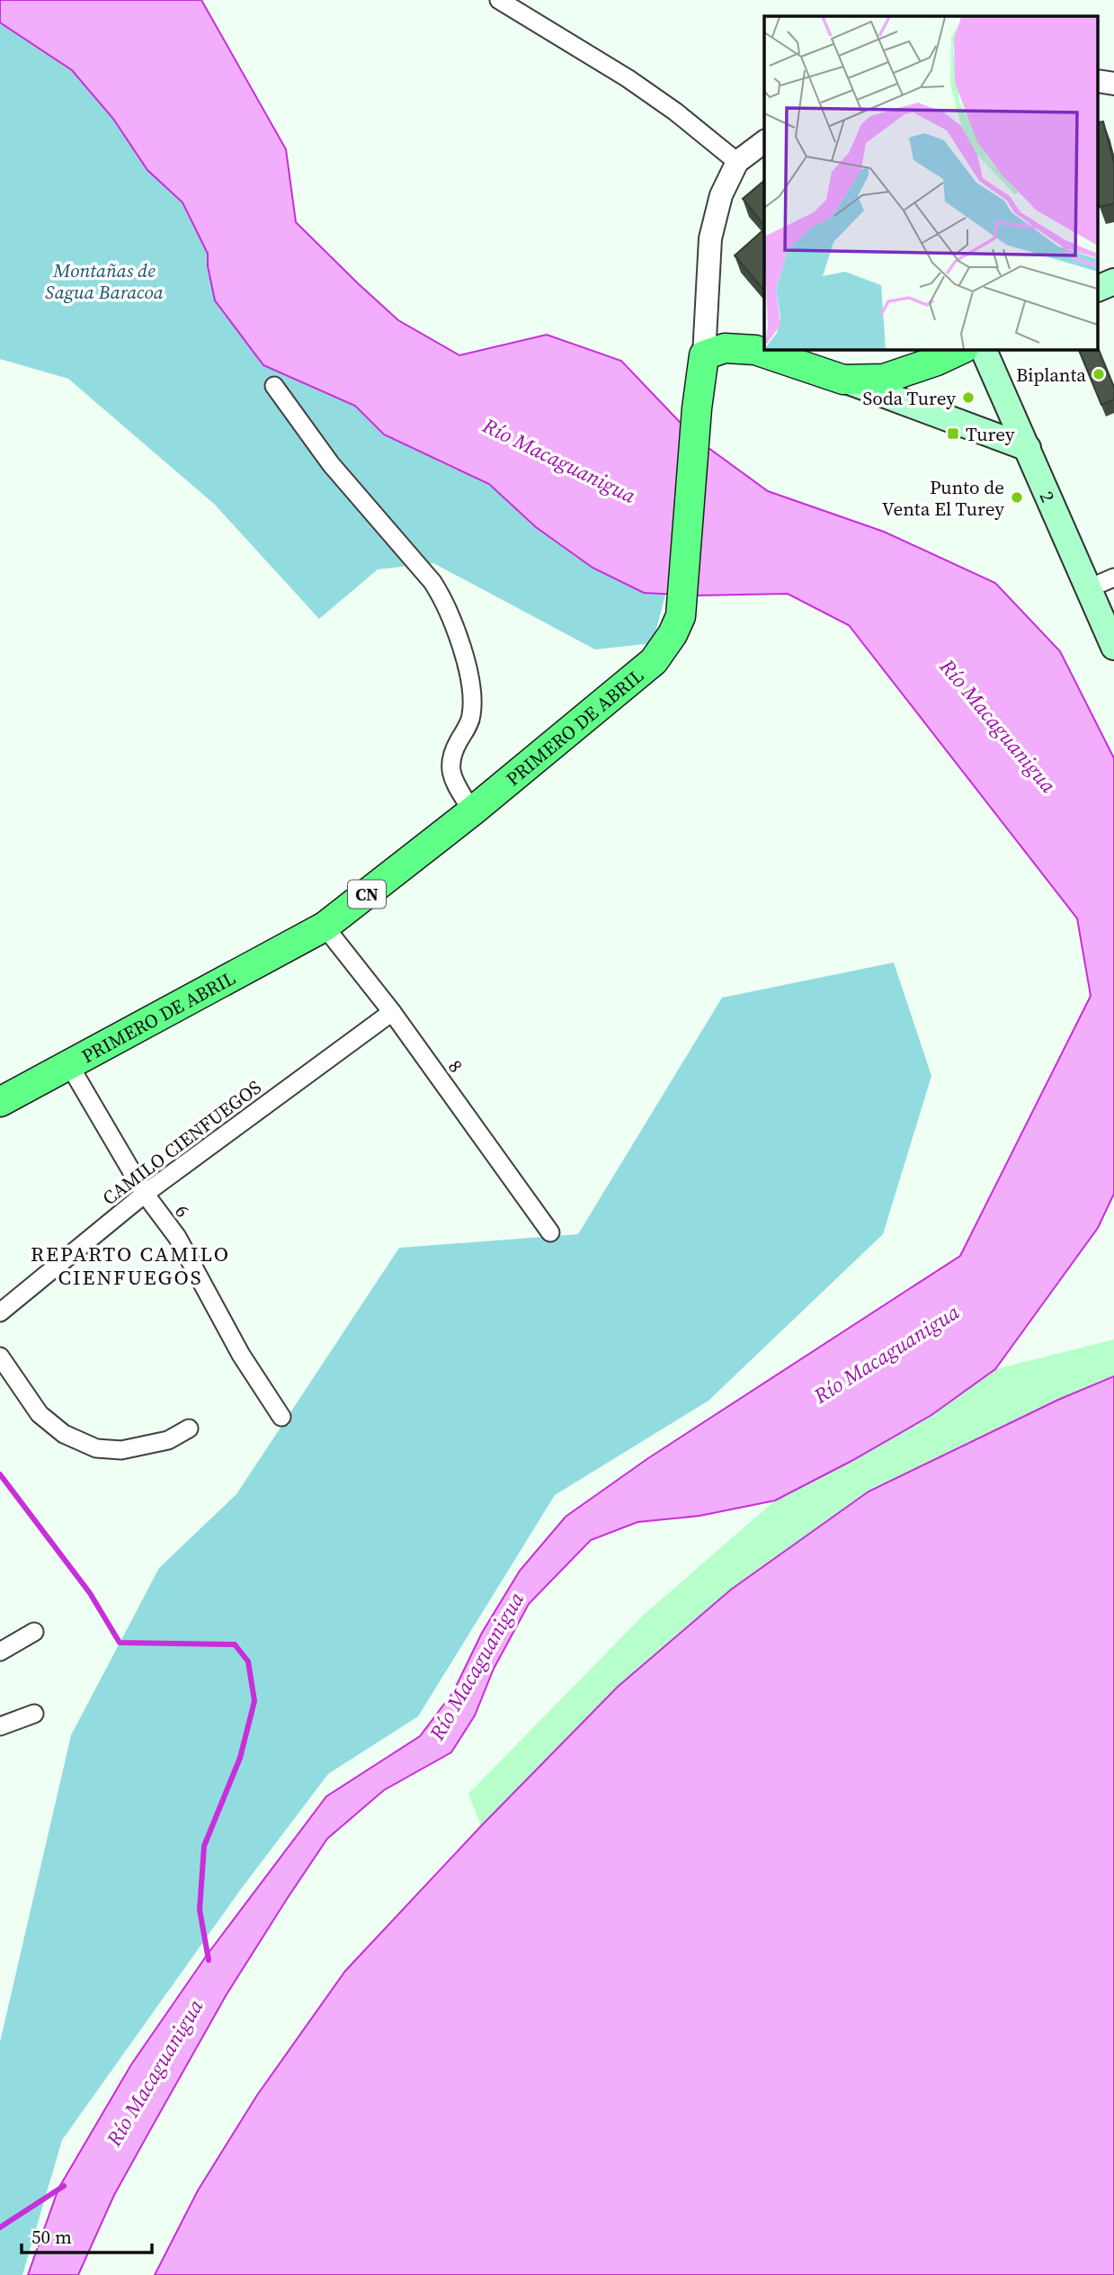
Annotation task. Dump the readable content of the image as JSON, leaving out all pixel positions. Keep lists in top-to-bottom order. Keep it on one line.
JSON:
{"streets":{"main road":["2","PRIMERO DE ABRIL","CN"],"street":["8","CAMILO CIENFUEGOS","6"]},"crossings":[["PRIMERO DE ABRIL","8"],["PRIMERO DE ABRIL","6"],["8","CAMILO CIENFUEGOS"],["CAMILO CIENFUEGOS","6"]],"districts":["REPARTO CAMILO CIENFUEGOS"],"water":["Río Macaguanigua"],"parks":["Montañas de Sagua Baracoa"],"places":{"other":["Biplanta","Soda Turey","Punto de Venta El Turey"],"transit":["Turey"]},"scale_bar":"50 m"}
